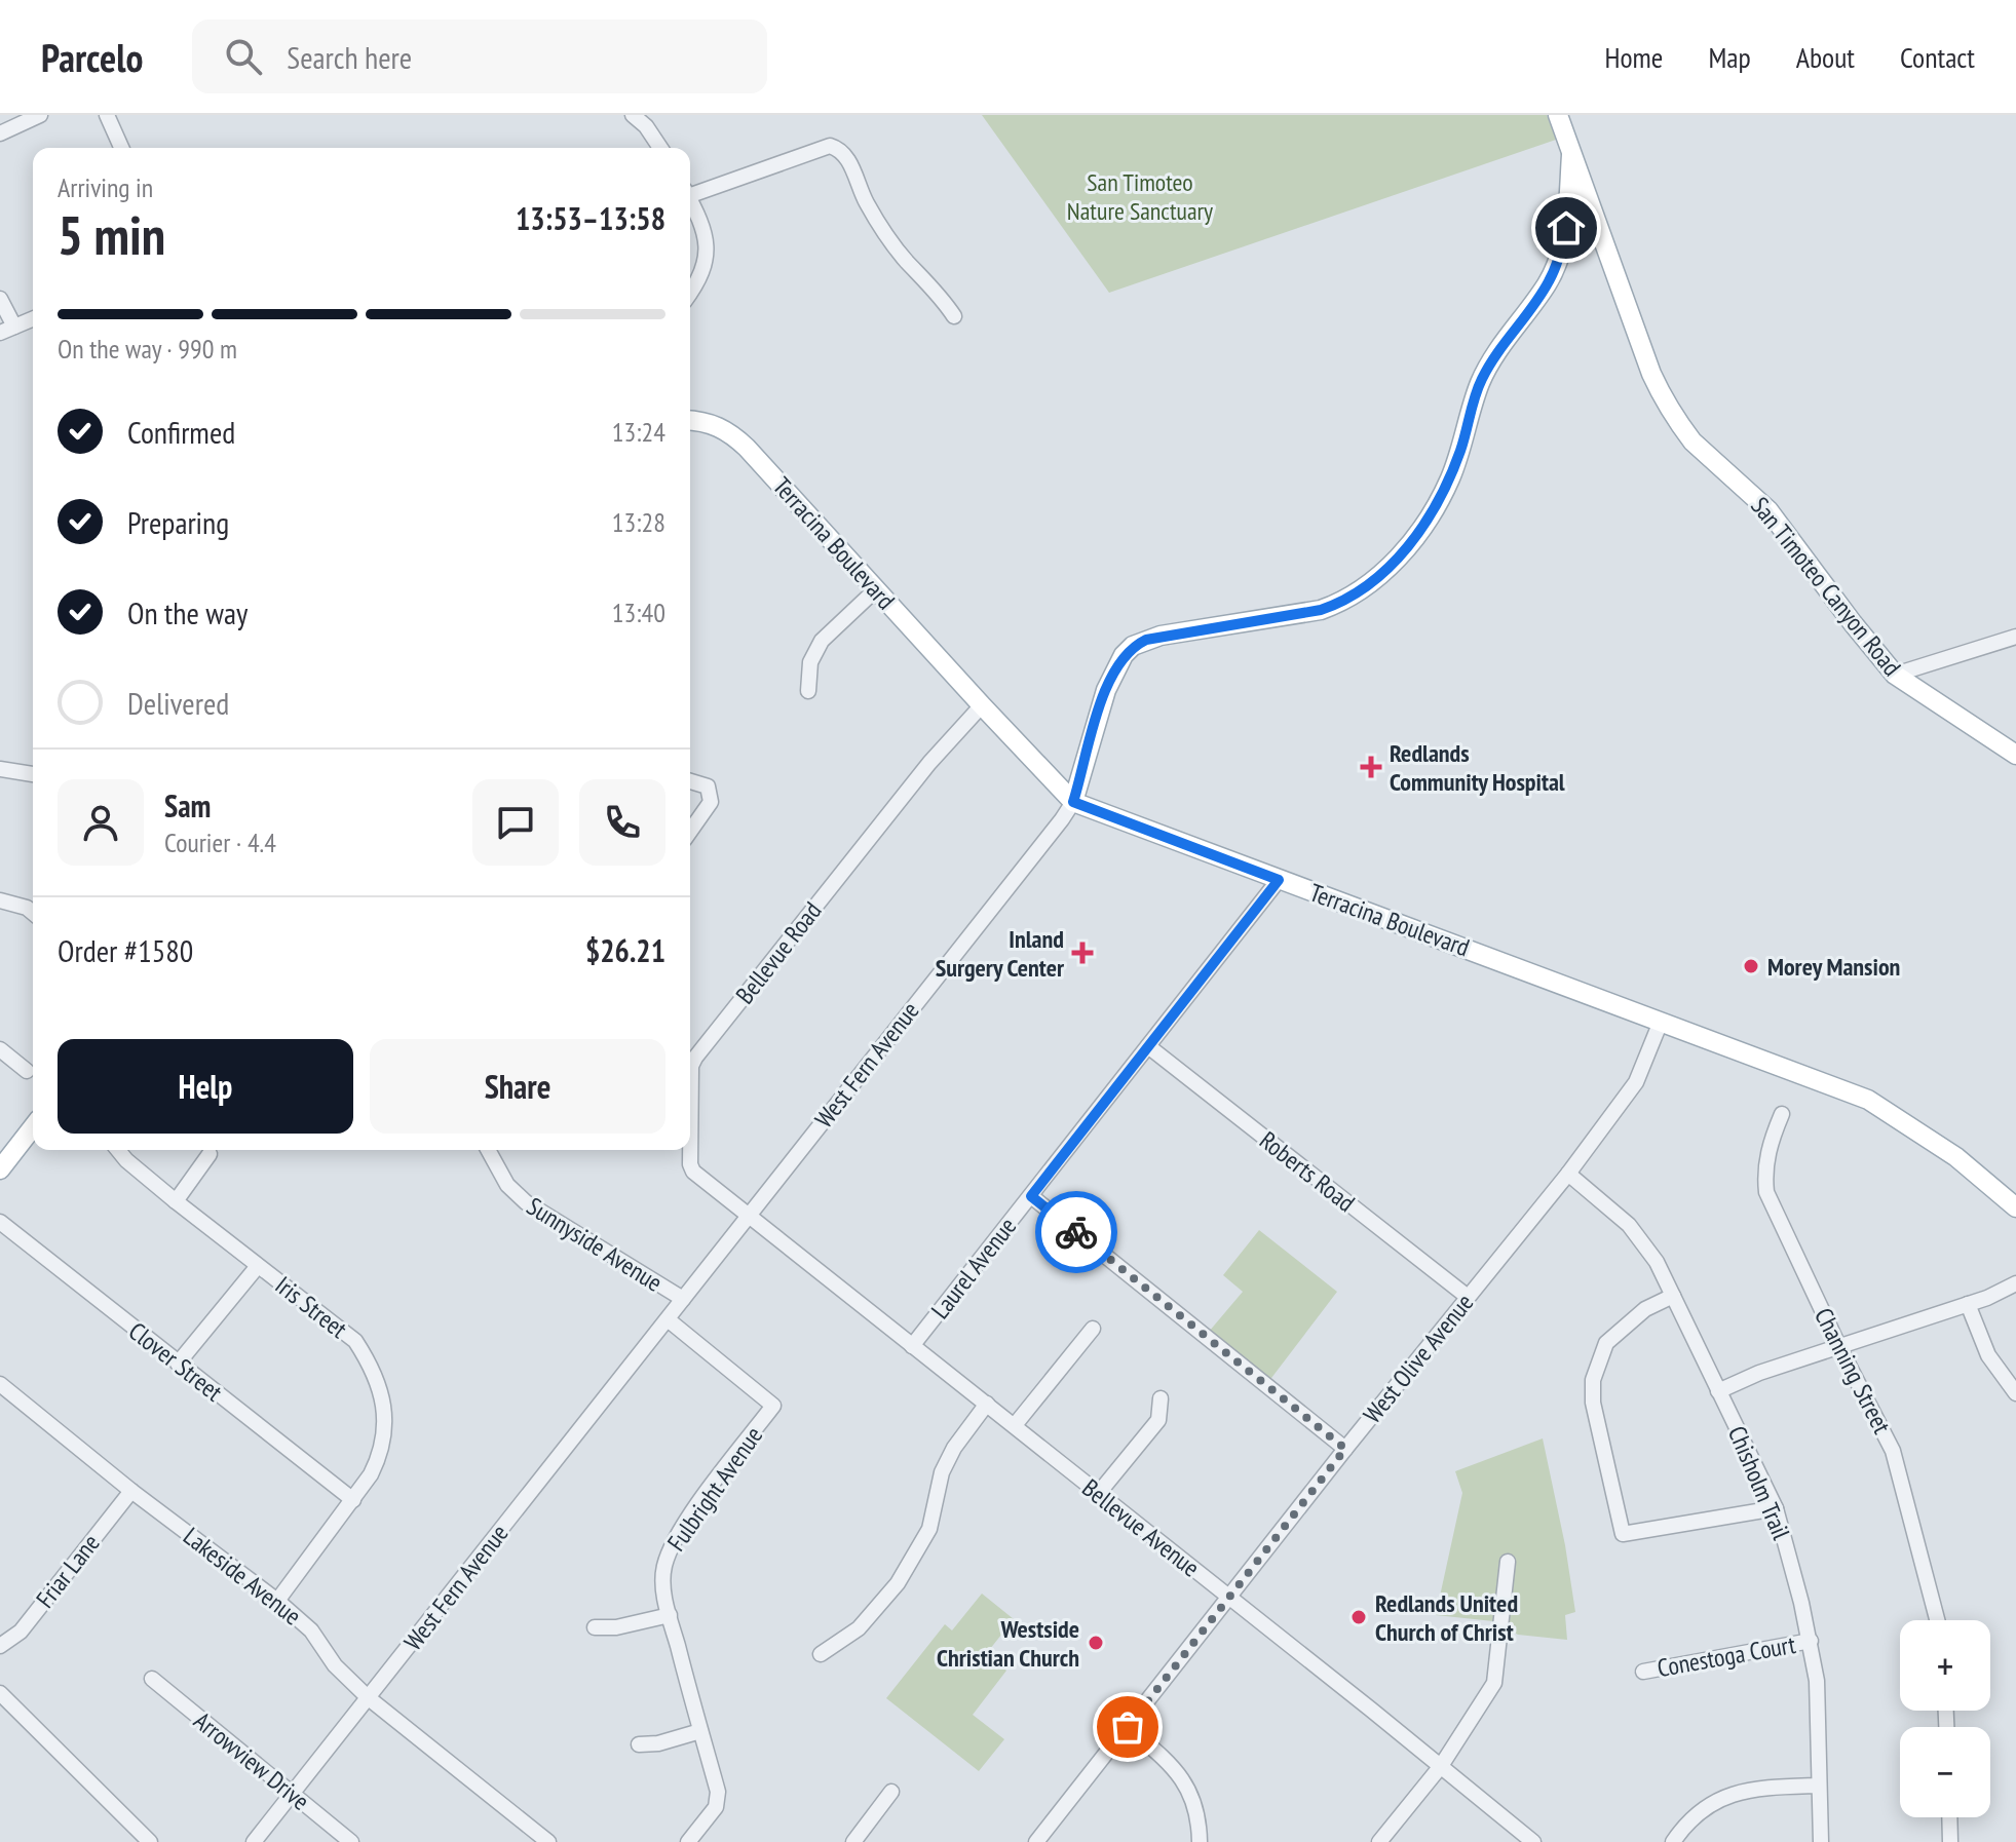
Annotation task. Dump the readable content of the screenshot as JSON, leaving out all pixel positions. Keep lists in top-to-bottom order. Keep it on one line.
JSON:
{"streets":{"main road":["Terracina Boulevard","San Timoteo Canyon Road","West Fern Avenue"],"street":["Bellevue Road","Roberts Road","Sunnyside Avenue","Laurel Avenue","Iris Street","West Olive Avenue","Clover Street","Channing Street","Chisholm Trail","Fulbright Avenue","Bellevue Avenue","Friar Lane","Lakeside Avenue","Conestoga Court","Arrowview Drive"]},"crossings":[["Terracina Boulevard","Bellevue Road"],["Terracina Boulevard","West Fern Avenue"],["Terracina Boulevard","Laurel Avenue"],["Terracina Boulevard","West Olive Avenue"],["San Timoteo Canyon Road","West Fern Avenue"],["Bellevue Road","West Fern Avenue"],["Bellevue Road","Bellevue Avenue"],["West Fern Avenue","Sunnyside Avenue"],["West Fern Avenue","Fulbright Avenue"],["West Fern Avenue","Bellevue Avenue"],["West Fern Avenue","Lakeside Avenue"],["West Fern Avenue","Arrowview Drive"],["Roberts Road","Laurel Avenue"],["Roberts Road","West Olive Avenue"],["Laurel Avenue","Bellevue Avenue"],["Iris Street","Clover Street"],["Iris Street","Lakeside Avenue"],["West Olive Avenue","Chisholm Trail"],["West Olive Avenue","Bellevue Avenue"],["Chisholm Trail","Conestoga Court"],["Friar Lane","Lakeside Avenue"]],"parks":["San Timoteo Nature Sanctuary"],"places":{"health":["Redlands Community Hospital","Inland Surgery Center"],"other":["Morey Mansion","Redlands United Church of Christ","Westside Christian Church"]},"page":{"header":"Parcelo","search":"Search here","nav":["Home","Map","About","Contact"],"heading":["5 min","Arriving in","13:53–13:58"],"panel":["Sam","Courier · 4.4","Order #1580","$26.21"],"bar":"On the way · 990 m","list":[["Confirmed","13:24"],["Preparing","13:28"],["On the way","13:40"],"Delivered"],"buttons":["Help","Share"],"map_buttons":["+","−"]}}
